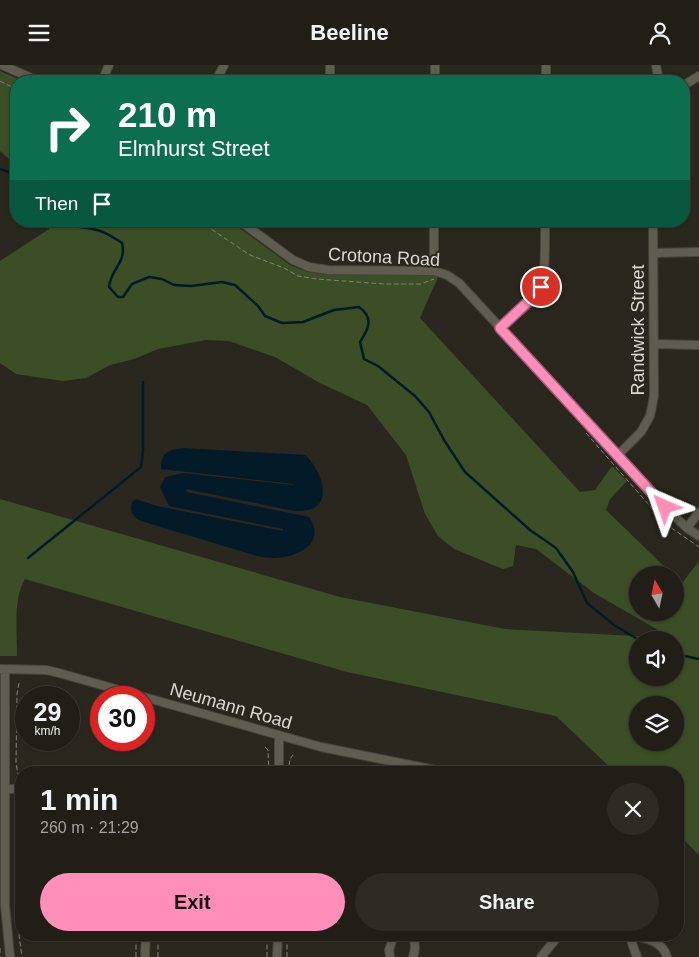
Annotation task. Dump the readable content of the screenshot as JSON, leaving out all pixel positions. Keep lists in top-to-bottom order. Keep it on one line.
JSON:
{"streets":{"street":["Crotona Road","Randwick Street","Neumann Road"]},"crossings":[["Crotona Road","Randwick Street"]],"north":"top","page":{"header":"Beeline","turn":["210 m","Elmhurst Street"],"then":"Then","speed":"29 km/h","limit":"30","heading":["1 min","260 m · 21:29"],"buttons":["Exit","Share"]}}
